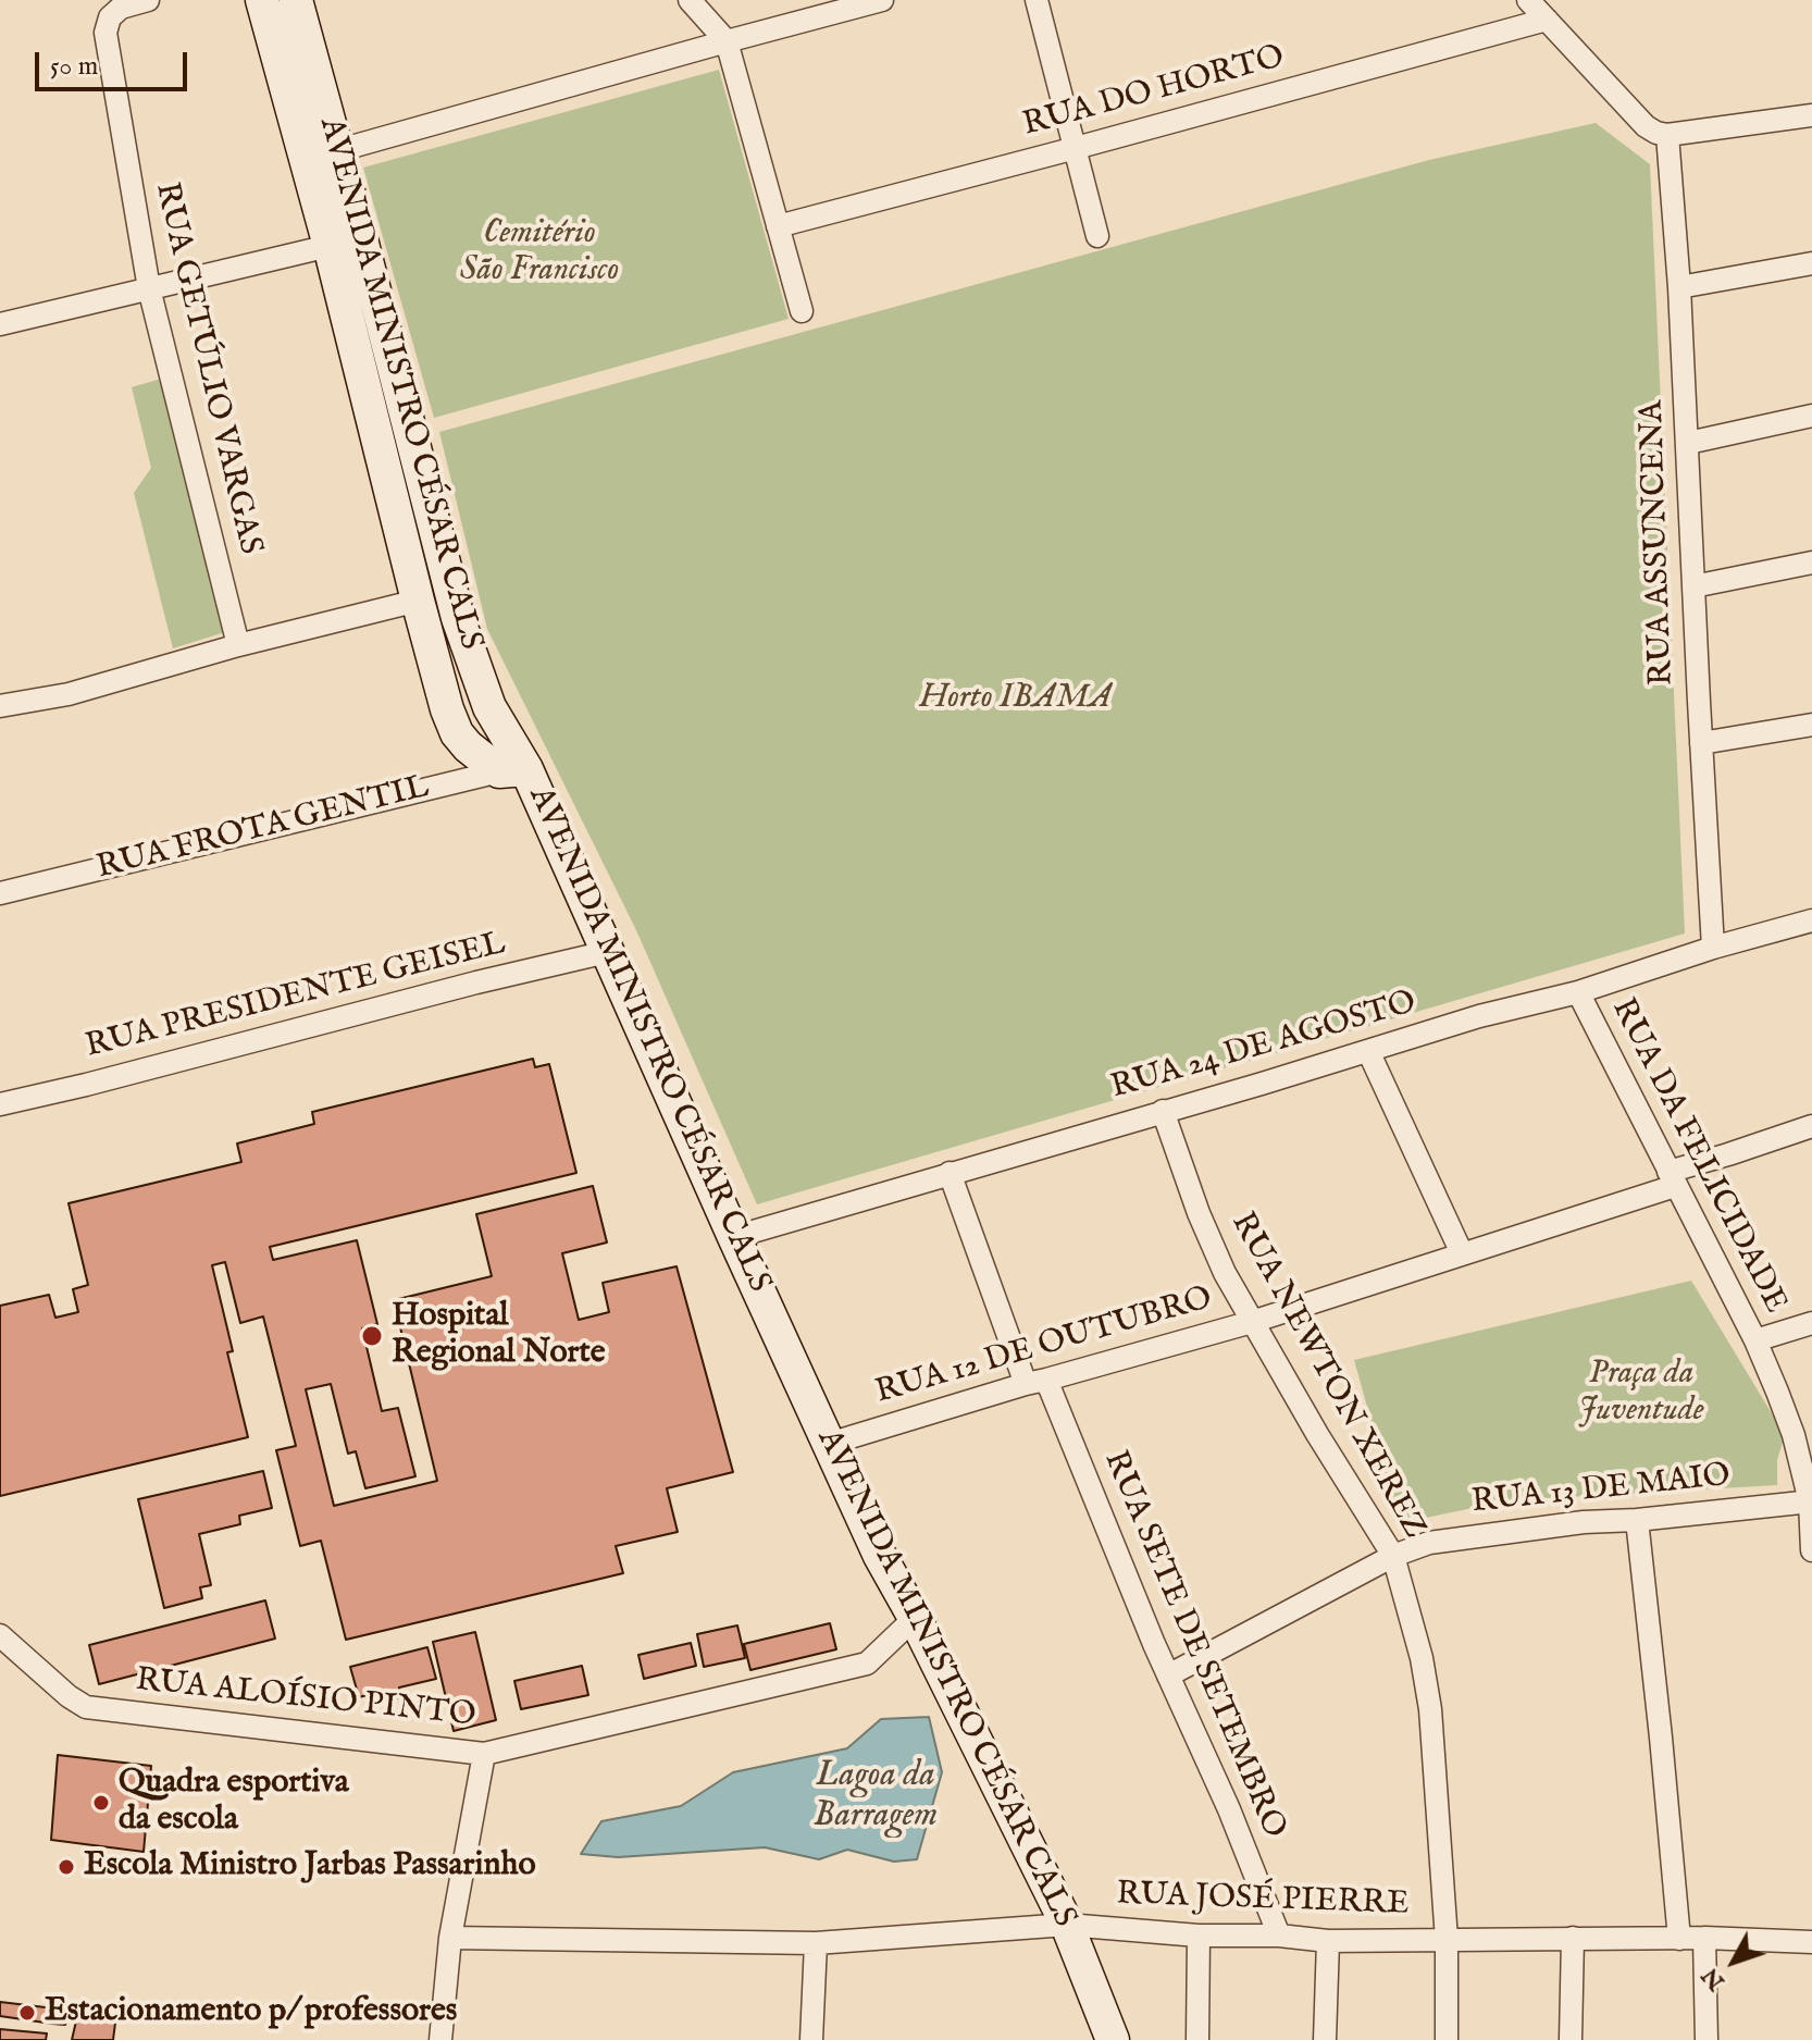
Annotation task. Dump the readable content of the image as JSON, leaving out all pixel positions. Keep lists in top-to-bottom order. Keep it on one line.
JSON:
{"streets":{"main road":["AVENIDA MINISTRO CÉSAR CALS"],"street":["RUA DO HORTO","RUA GETÚLIO VARGAS","RUA ASSUNCENA","RUA FROTA GENTIL","RUA PRESIDENTE GEISEL","RUA 24 DE AGOSTO","RUA DA FELICIDADE","RUA 12 DE OUTUBRO","RUA NEWTON XEREZ","RUA 13 DE MAIO","RUA SETE DE SETEMBRO","RUA ALOÍSIO PINTO","RUA JOSÉ PIERRE"]},"crossings":[["AVENIDA MINISTRO CÉSAR CALS","RUA FROTA GENTIL"],["AVENIDA MINISTRO CÉSAR CALS","RUA PRESIDENTE GEISEL"],["AVENIDA MINISTRO CÉSAR CALS","RUA 24 DE AGOSTO"],["AVENIDA MINISTRO CÉSAR CALS","RUA 12 DE OUTUBRO"],["AVENIDA MINISTRO CÉSAR CALS","RUA ALOÍSIO PINTO"],["AVENIDA MINISTRO CÉSAR CALS","RUA JOSÉ PIERRE"],["RUA ASSUNCENA","RUA 24 DE AGOSTO"],["RUA 24 DE AGOSTO","RUA DA FELICIDADE"],["RUA 24 DE AGOSTO","RUA NEWTON XEREZ"],["RUA 24 DE AGOSTO","RUA SETE DE SETEMBRO"],["RUA DA FELICIDADE","RUA 12 DE OUTUBRO"],["RUA DA FELICIDADE","RUA 13 DE MAIO"],["RUA 12 DE OUTUBRO","RUA NEWTON XEREZ"],["RUA 12 DE OUTUBRO","RUA SETE DE SETEMBRO"],["RUA NEWTON XEREZ","RUA 13 DE MAIO"],["RUA NEWTON XEREZ","RUA JOSÉ PIERRE"],["RUA 13 DE MAIO","RUA SETE DE SETEMBRO"],["RUA SETE DE SETEMBRO","RUA JOSÉ PIERRE"]],"water":["Lagoa da Barragem"],"parks":["Cemitério São Francisco","Horto IBAMA","Praça da Juventude"],"places":["Hospital Regional Norte","Quadra esportiva da escola","Escola Ministro Jarbas Passarinho","Estacionamento p/ professores"],"scale_bar":"50 m","north":"bottom left"}
